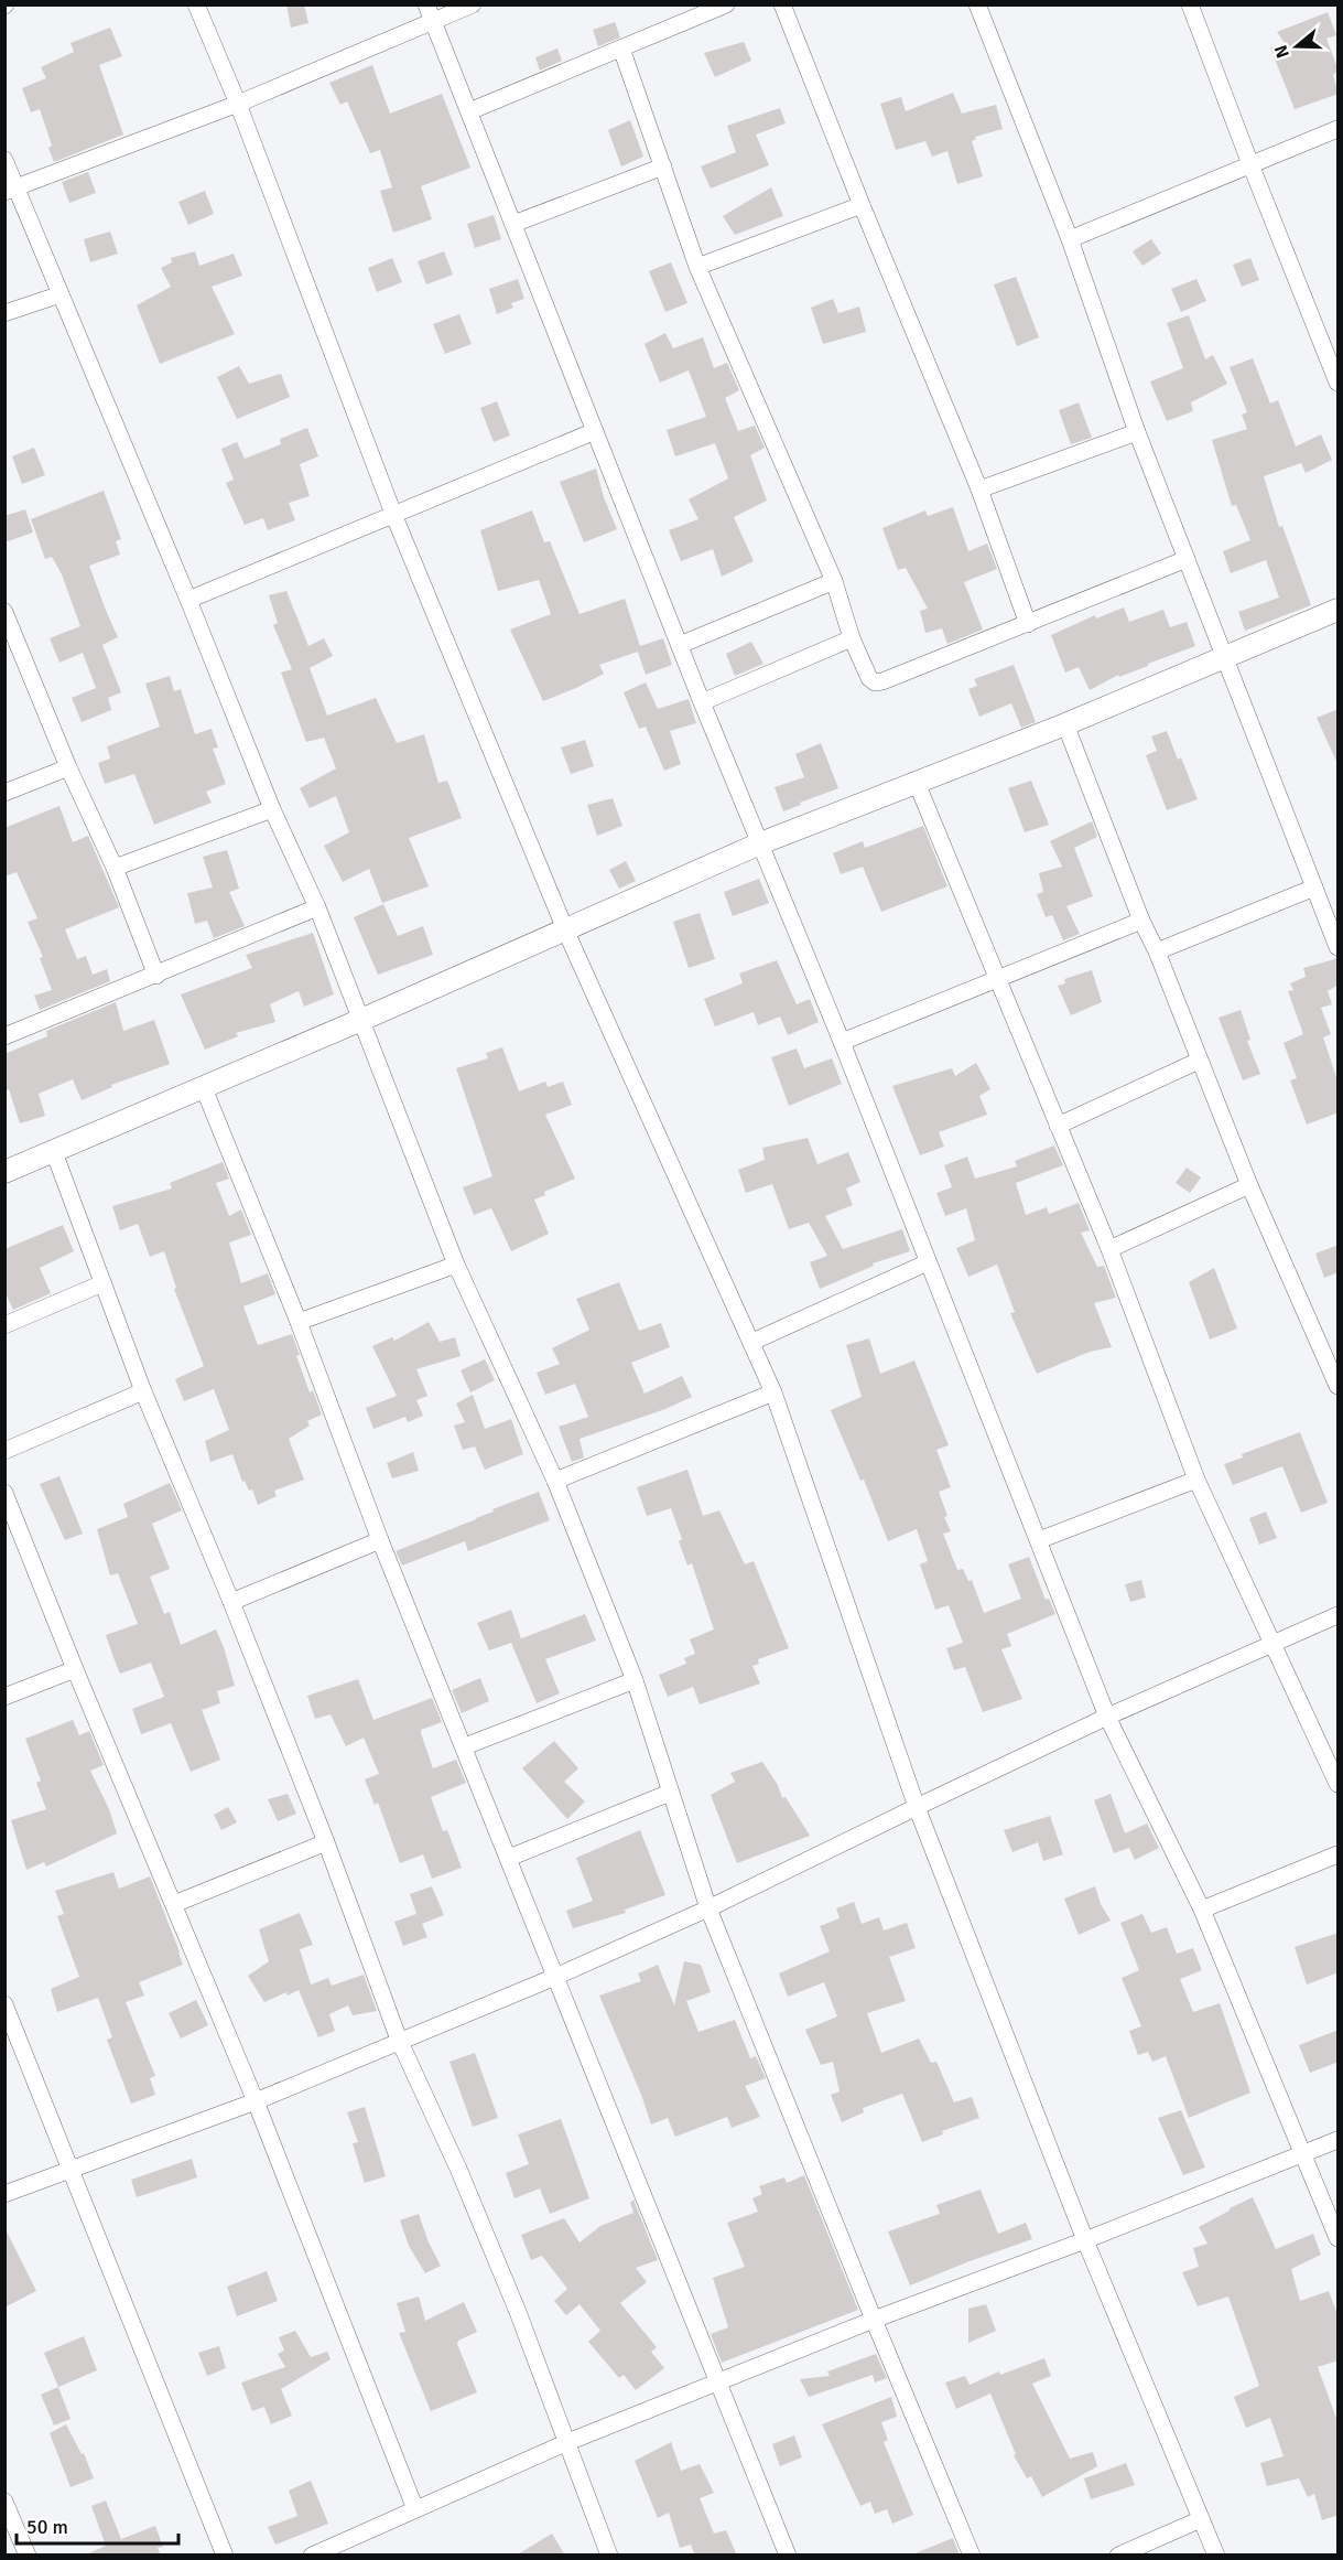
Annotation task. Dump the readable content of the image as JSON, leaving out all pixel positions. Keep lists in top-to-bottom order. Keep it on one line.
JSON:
{"scale_bar":"50 m","north":"left"}
